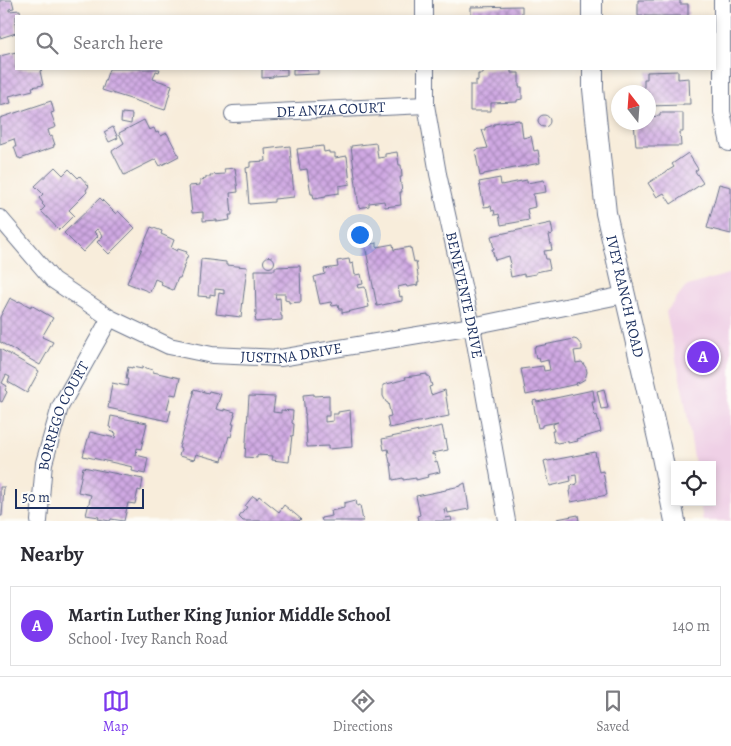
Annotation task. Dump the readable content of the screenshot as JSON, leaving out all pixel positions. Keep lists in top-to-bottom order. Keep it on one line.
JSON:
{"streets":{"street":["DE ANZA COURT","BENEVENTE DRIVE","IVEY RANCH ROAD","JUSTINA DRIVE","BORREGO COURT"]},"crossings":[["DE ANZA COURT","BENEVENTE DRIVE"],["BENEVENTE DRIVE","JUSTINA DRIVE"],["IVEY RANCH ROAD","JUSTINA DRIVE"],["JUSTINA DRIVE","BORREGO COURT"]],"scale_bar":"50 m","north":"top","page":{"search":"Search here","pins":"A","scale":"50 m","heading":"Nearby","list":[{"mark":"A","name":"Martin Luther King Junior Middle School","note":"School · Ivey Ranch Road","value":"140 m"}],"nav":["Map","Directions","Saved"]}}
